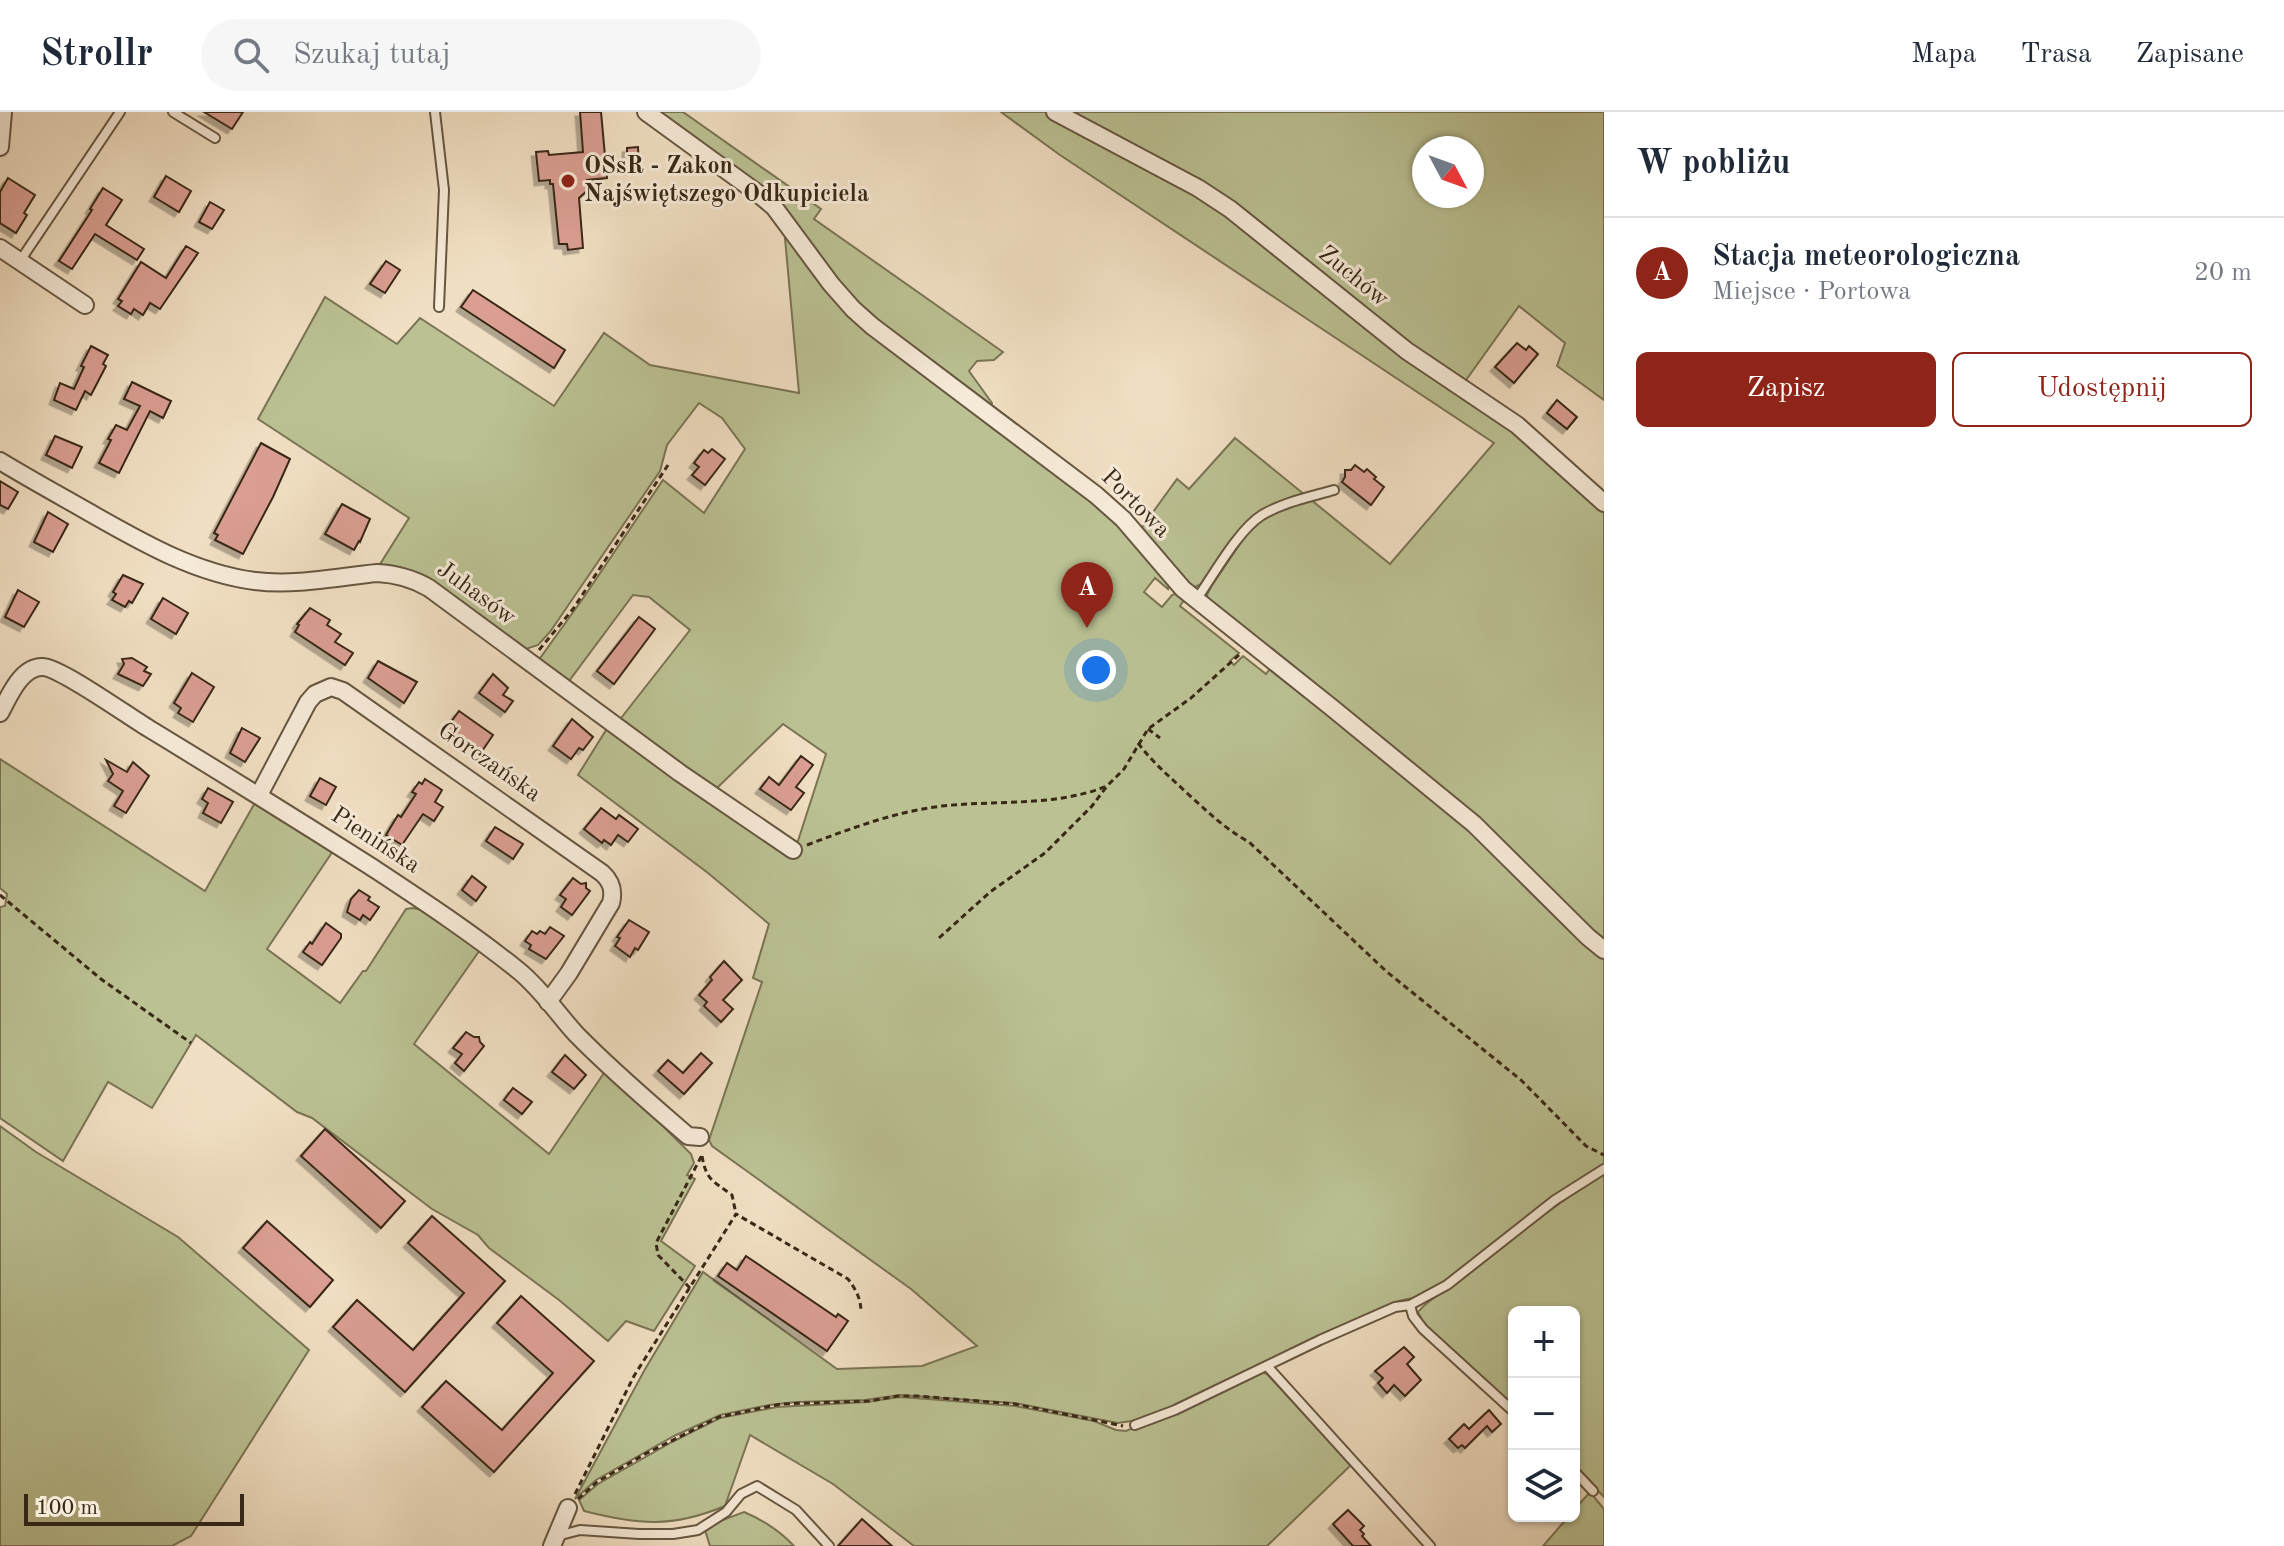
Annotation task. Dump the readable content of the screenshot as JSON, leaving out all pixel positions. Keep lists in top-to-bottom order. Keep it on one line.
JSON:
{"streets":{"street":["Zuchów","Portowa","Juhasów","Gorczańska","Pienińska"]},"crossings":[["Gorczańska","Pienińska"]],"places":["OSsR - Zakon Najświętszego Odkupiciela"],"scale_bar":"100 m","north":"bottom right","page":{"header":"Strollr","search":"Szukaj tutaj","nav":["Mapa","Trasa","Zapisane"],"heading":"W pobliżu","list":[{"mark":"A","name":"Stacja meteorologiczna","note":"Miejsce · Portowa","value":"20 m"}],"buttons":["Zapisz","Udostępnij"],"pins":"A","map_buttons":["+","−"],"scale":"100 m"}}
